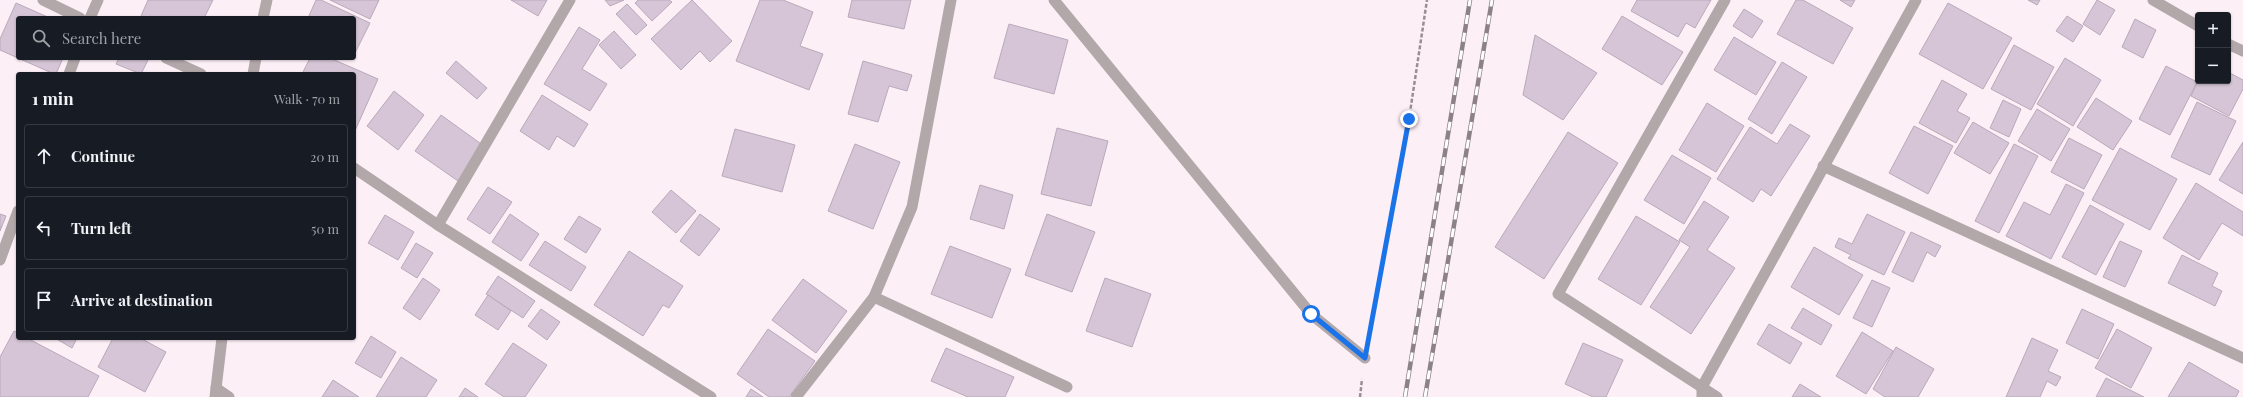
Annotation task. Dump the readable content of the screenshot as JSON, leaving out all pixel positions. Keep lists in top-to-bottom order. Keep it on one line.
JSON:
{"page":{"map_buttons":["+","−"],"search":"Search here","heading":["1 min","Walk · 70 m"],"list":[["Continue","20 m"],["Turn left","50 m"],"Arrive at destination"]}}
